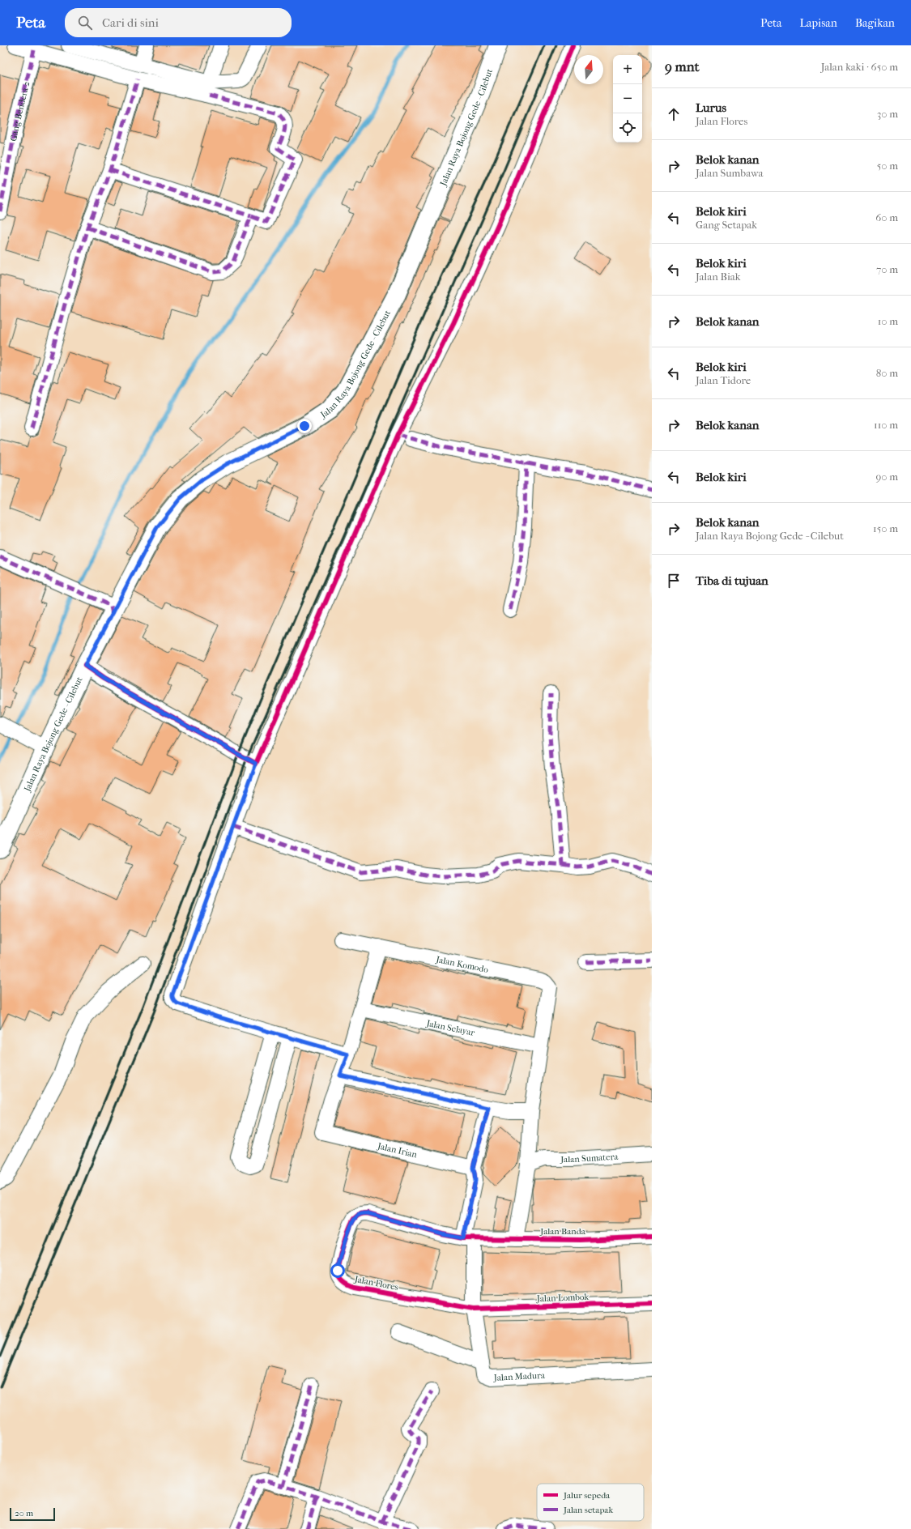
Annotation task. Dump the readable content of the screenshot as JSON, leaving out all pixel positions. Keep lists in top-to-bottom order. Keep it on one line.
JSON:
{"streets":{"main road":["Jalan Raya Bojong Gede - Cilebut"],"street":["Gang Bendera 2","Jalan Komodo","Jalan Selayar","Jalan Irian","Jalan Sumatera","Jalan Banda","Jalan Flores","Jalan Lombok","Jalan Madura"]},"crossings":[["Jalan Komodo","Jalan Selayar"],["Jalan Irian","Jalan Madura"],["Jalan Banda","Jalan Flores"],["Jalan Banda","Jalan Madura"],["Jalan Flores","Jalan Lombok"],["Jalan Flores","Jalan Madura"],["Jalan Lombok","Jalan Madura"]],"legend":["Jalur sepeda","Jalan setapak"],"scale_bar":"20 m","north":"top","page":{"header":"Peta","search":"Cari di sini","nav":["Peta","Lapisan","Bagikan"],"heading":["9 mnt","Jalan kaki · 650 m"],"map_buttons":["+","−"],"list":[["Lurus","Jalan Flores","30 m"],["Belok kanan","Jalan Sumbawa","50 m"],["Belok kiri","Gang Setapak","60 m"],["Belok kiri","Jalan Biak","70 m"],["Belok kanan","10 m"],["Belok kiri","Jalan Tidore","80 m"],["Belok kanan","110 m"],["Belok kiri","90 m"],["Belok kanan","Jalan Raya Bojong Gede - Cilebut","150 m"],"Tiba di tujuan"],"scale":"20 m"}}
